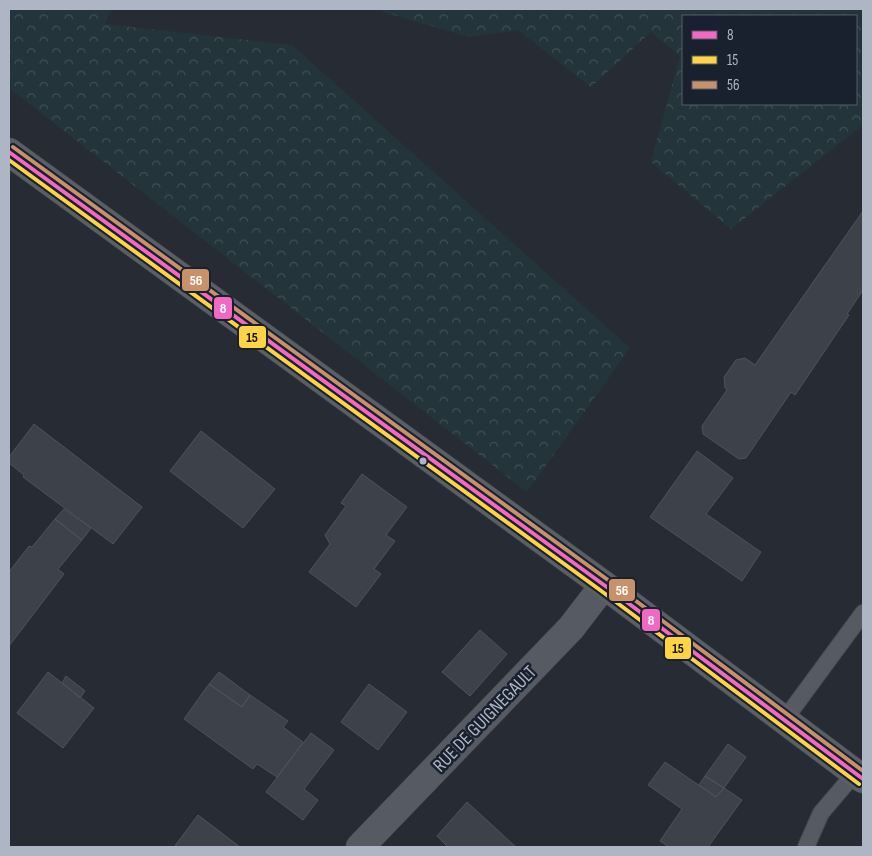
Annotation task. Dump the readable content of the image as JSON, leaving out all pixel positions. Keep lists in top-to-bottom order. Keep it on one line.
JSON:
{"streets":{"street":["RUE DE GUIGNEGAULT"]},"lines":["transit line 56","transit line 8","transit line 15"],"legend":["8","15","56"]}
